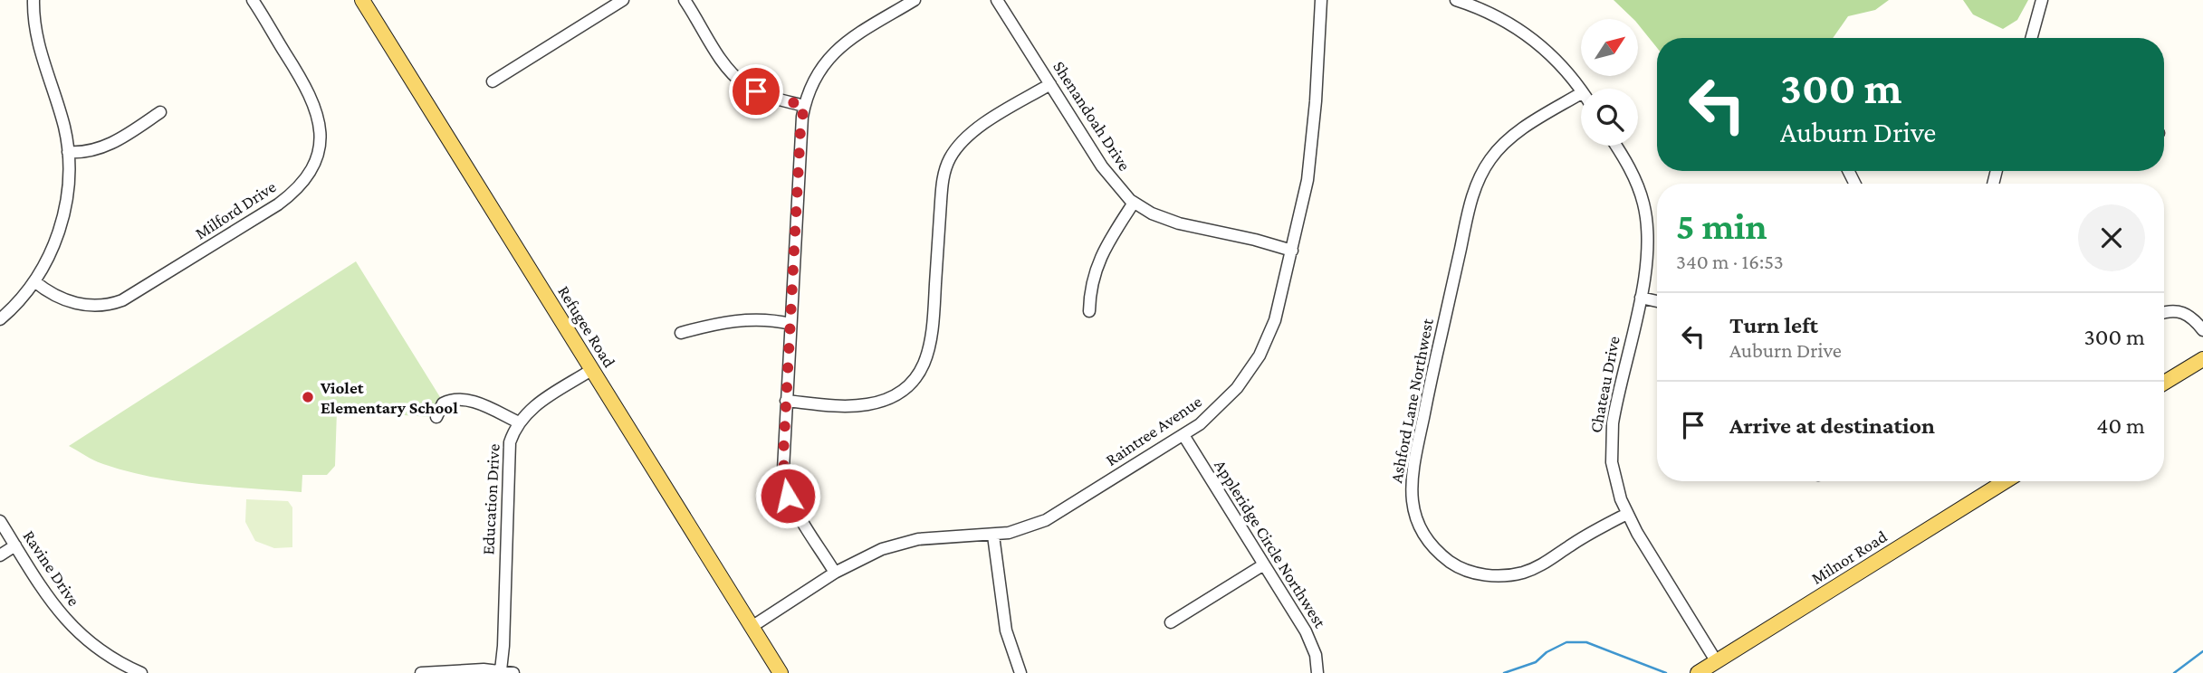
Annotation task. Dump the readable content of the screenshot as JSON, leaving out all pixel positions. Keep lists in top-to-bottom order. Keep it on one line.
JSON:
{"streets":{"main road":["Refugee Road","Milnor Road"],"street":["Shenandoah Drive","Milford Drive","Chateau Drive","Ashford Lane Northwest","Raintree Avenue","Education Drive","Appleridge Circle Northwest","Ravine Drive"]},"crossings":[["Shenandoah Drive","Raintree Avenue"],["Refugee Road","Raintree Avenue"],["Refugee Road","Education Drive"],["Chateau Drive","Ashford Lane Northwest"],["Chateau Drive","Milnor Road"],["Raintree Avenue","Appleridge Circle Northwest"]],"places":["Violet Elementary School"],"north":"top right","page":{"turn":["300 m","Auburn Drive"],"heading":["5 min","340 m · 16:53"],"list":[{"name":"Turn left","note":"Auburn Drive","value":"300 m"},{"name":"Arrive at destination","value":"40 m"}]}}
